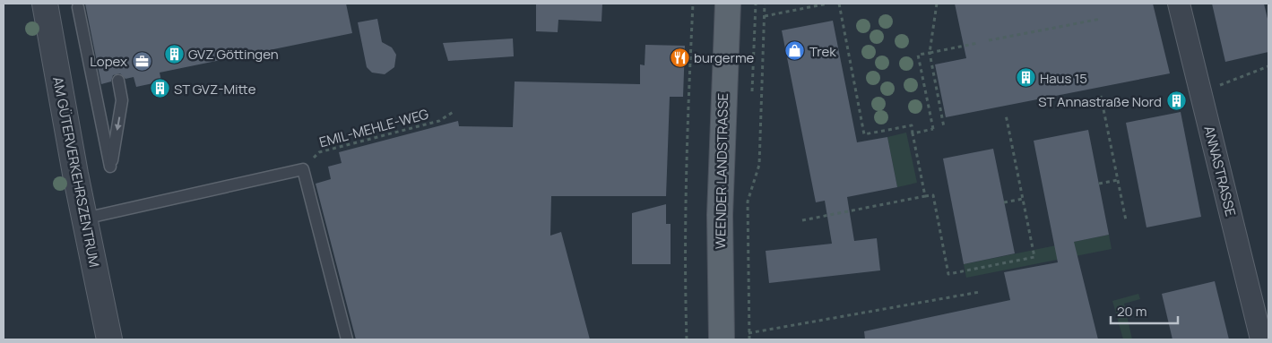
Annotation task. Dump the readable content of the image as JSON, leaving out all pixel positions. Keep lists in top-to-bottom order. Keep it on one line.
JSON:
{"streets":{"main road":["WEENDER LANDSTRASSE"],"street":["ANNASTRASSE","AM GÜTERVERKEHRSZENTRUM"],"path":["EMIL-MEHLE-WEG"]},"places":{"shop":["Trek"],"building":["GVZ Göttingen","Haus 15","ST GVZ-Mitte","ST Annastraße Nord"],"restaurant":["burgerme"],"office":["Lopex"]},"scale_bar":"20 m"}
